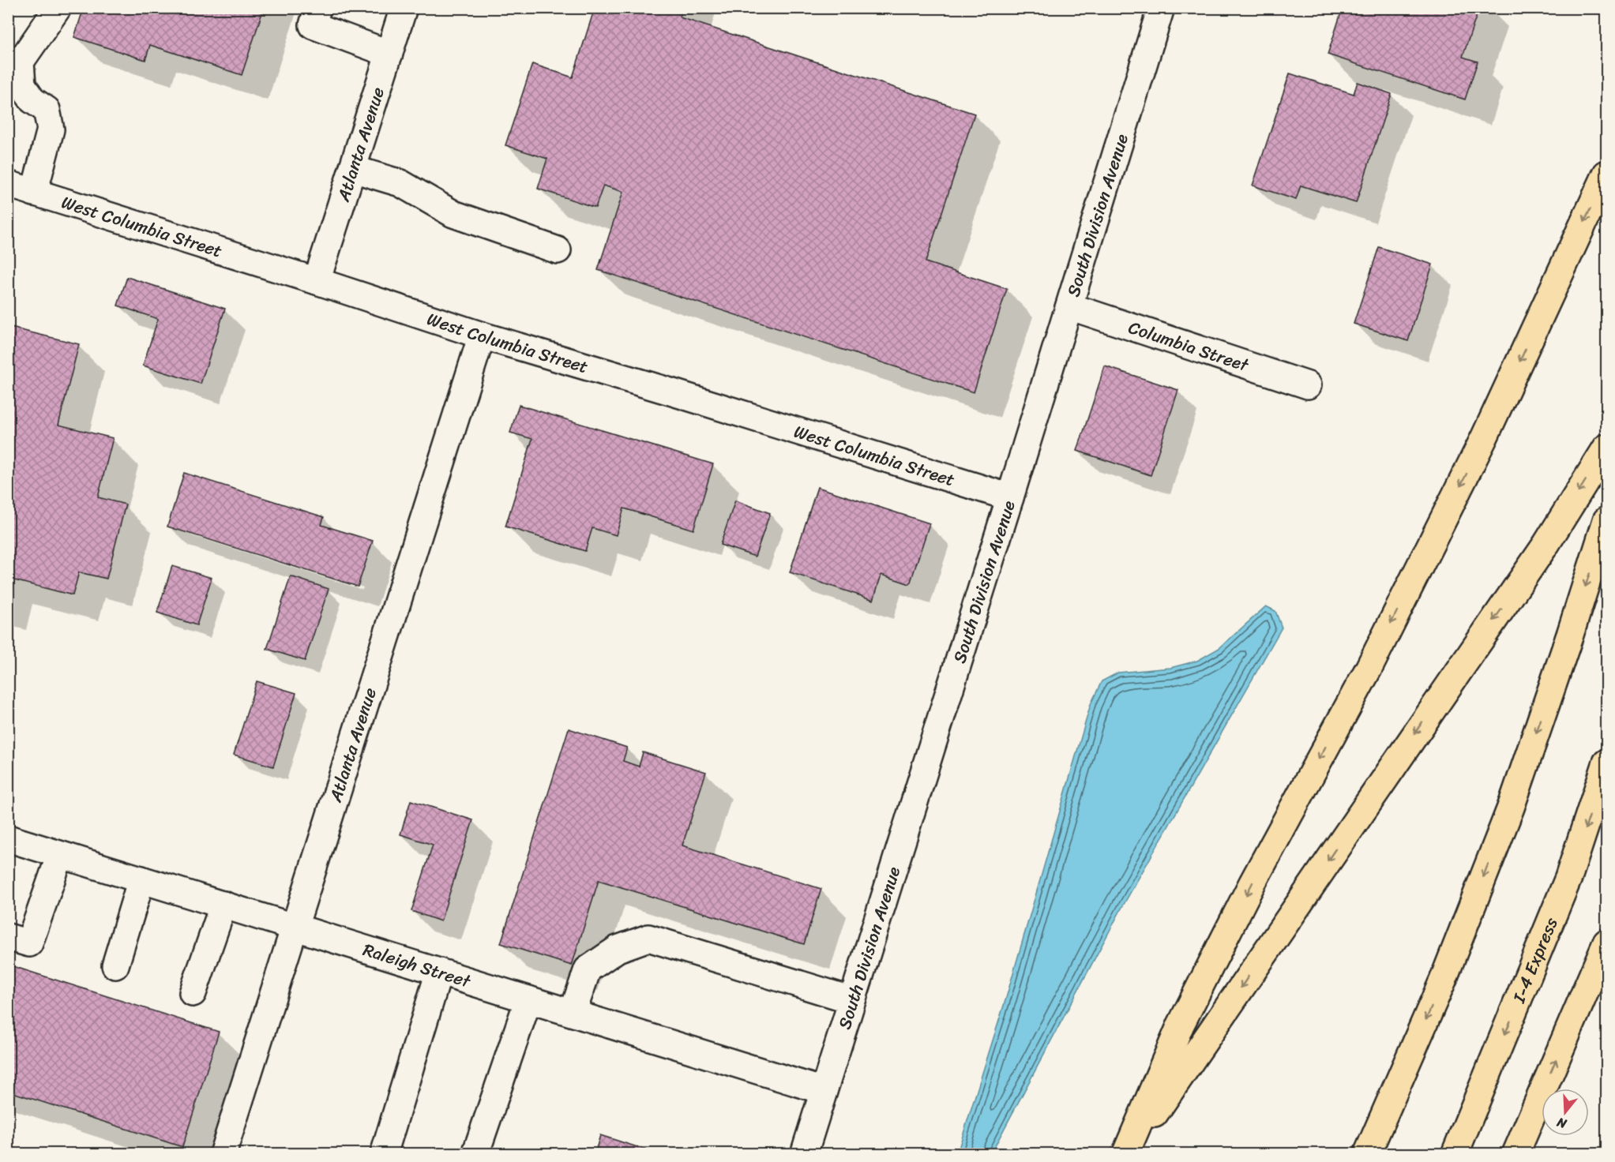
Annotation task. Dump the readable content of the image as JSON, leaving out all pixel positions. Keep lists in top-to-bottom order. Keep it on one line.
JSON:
{"streets":{"highway":["I-4 Express"],"street":["Atlanta Avenue","South Division Avenue","West Columbia Street","Columbia Street","Raleigh Street"]},"crossings":[["Atlanta Avenue","West Columbia Street"],["Atlanta Avenue","Raleigh Street"],["South Division Avenue","West Columbia Street"],["South Division Avenue","Columbia Street"],["South Division Avenue","Raleigh Street"]],"north":"bottom"}
